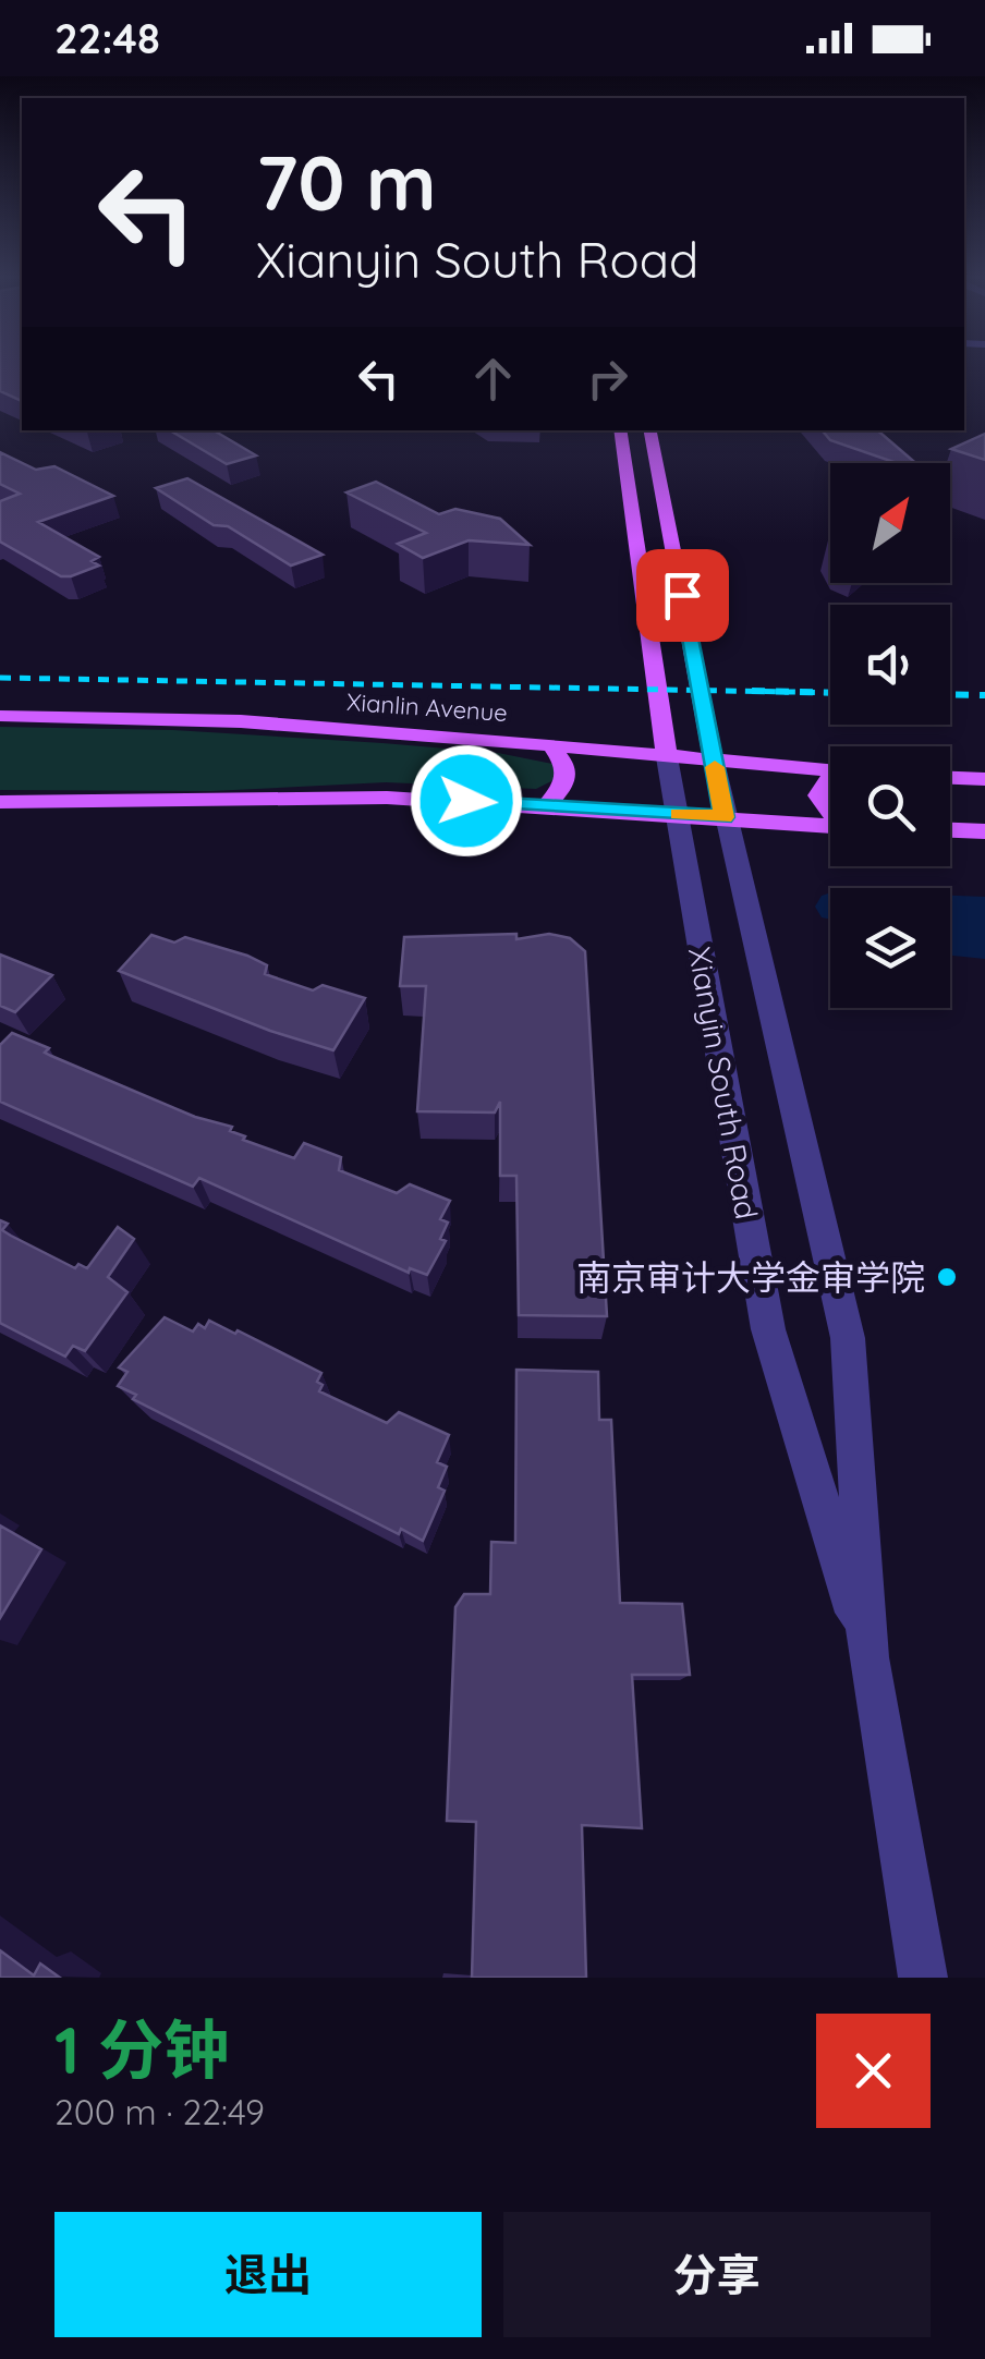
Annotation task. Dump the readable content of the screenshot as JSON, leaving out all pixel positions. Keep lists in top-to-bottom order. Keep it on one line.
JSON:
{"streets":{"main road":["Xianlin Avenue"],"street":["Xianyin South Road"]},"crossings":[["Xianlin Avenue","Xianyin South Road"]],"places":["南京审计大学金审学院"],"north":"top right","page":{"status":"22:48","turn":["70 m","Xianyin South Road"],"heading":["1 分钟","200 m · 22:49"],"buttons":["退出","分享"]}}
